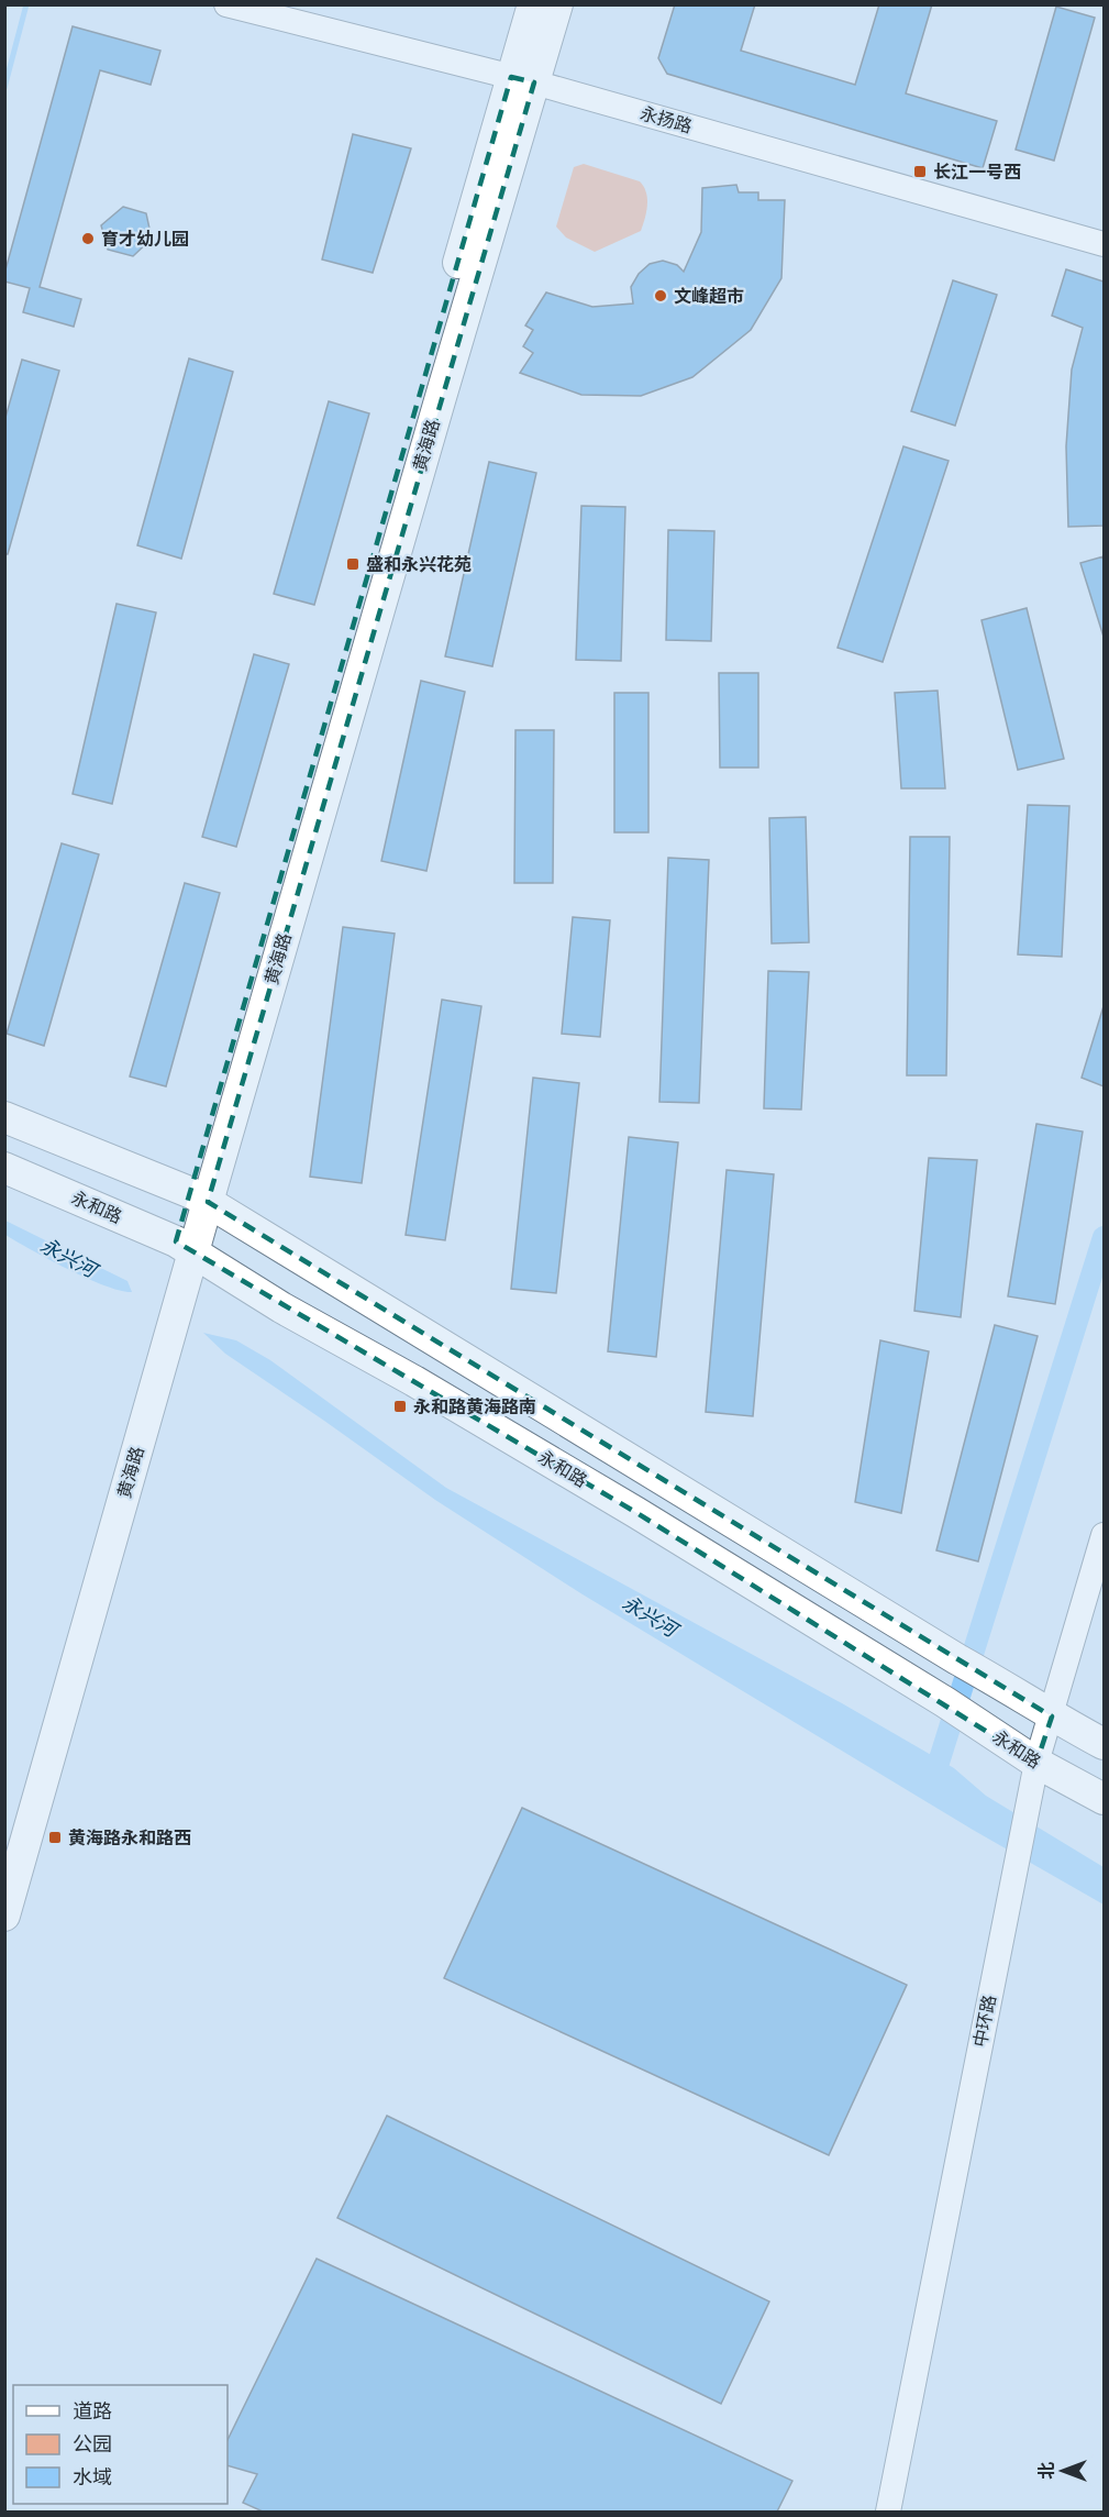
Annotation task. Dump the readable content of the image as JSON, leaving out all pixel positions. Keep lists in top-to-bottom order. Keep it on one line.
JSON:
{"streets":{"main road":["黄海路","永和路"],"street":["永扬路","中环路"]},"crossings":[["永扬路","黄海路"],["黄海路","永和路"],["永和路","中环路"]],"water":["永兴河"],"places":{"transit":["长江一号西","盛和永兴花苑","永和路黄海路南","黄海路永和路西"],"other":["育才幼儿园","文峰超市"]},"legend":["道路","公园","水域"],"north":"left"}
